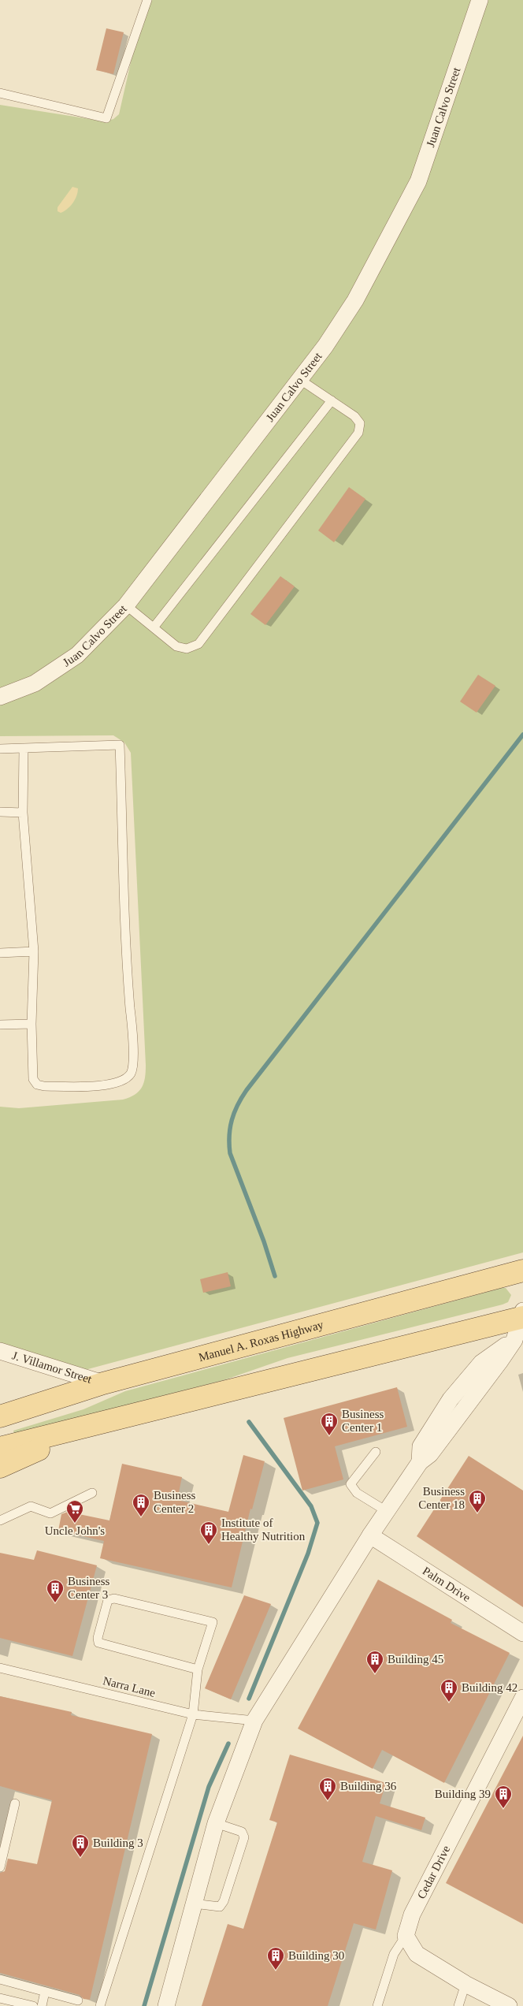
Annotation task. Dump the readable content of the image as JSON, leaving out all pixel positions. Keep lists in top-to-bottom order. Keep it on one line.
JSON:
{"streets":{"main road":["Manuel A. Roxas Highway"],"street":["Juan Calvo Street","J. Villamor Street","Palm Drive","Cedar Drive"],"lane":["Narra Lane"]},"crossings":[["Manuel A. Roxas Highway","J. Villamor Street"]],"places":{"building":["Business Center 1","Business Center 18","Business Center 2","Institute of Healthy Nutrition","Business Center 3","Building 45","Building 42","Building 36","Building 39","Building 3","Building 30"],"supermarket":["Uncle John's"]}}
